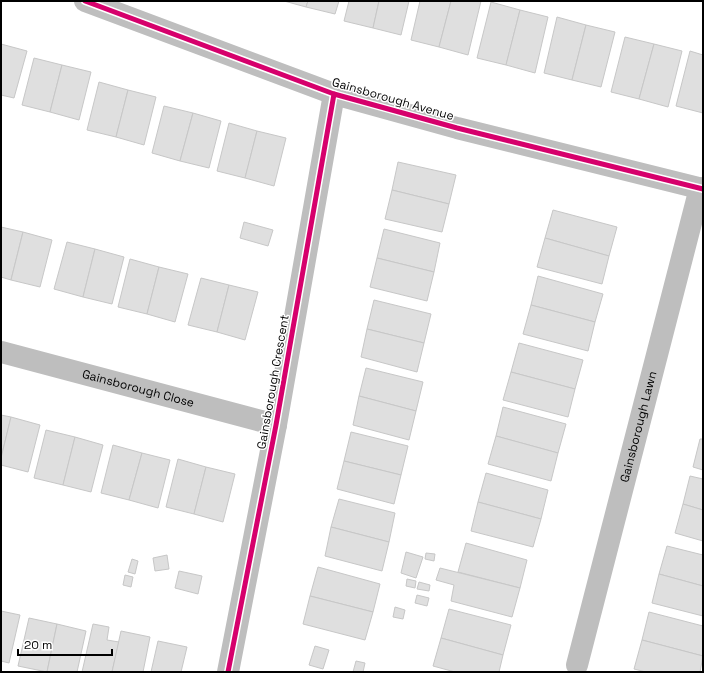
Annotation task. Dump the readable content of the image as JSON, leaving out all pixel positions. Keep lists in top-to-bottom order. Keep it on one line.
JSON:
{"streets":{"street":["Gainsborough Avenue","Gainsborough Crescent","Gainsborough Close","Gainsborough Lawn"]},"crossings":[["Gainsborough Avenue","Gainsborough Crescent"],["Gainsborough Avenue","Gainsborough Lawn"],["Gainsborough Crescent","Gainsborough Close"]],"scale_bar":"20 m"}
